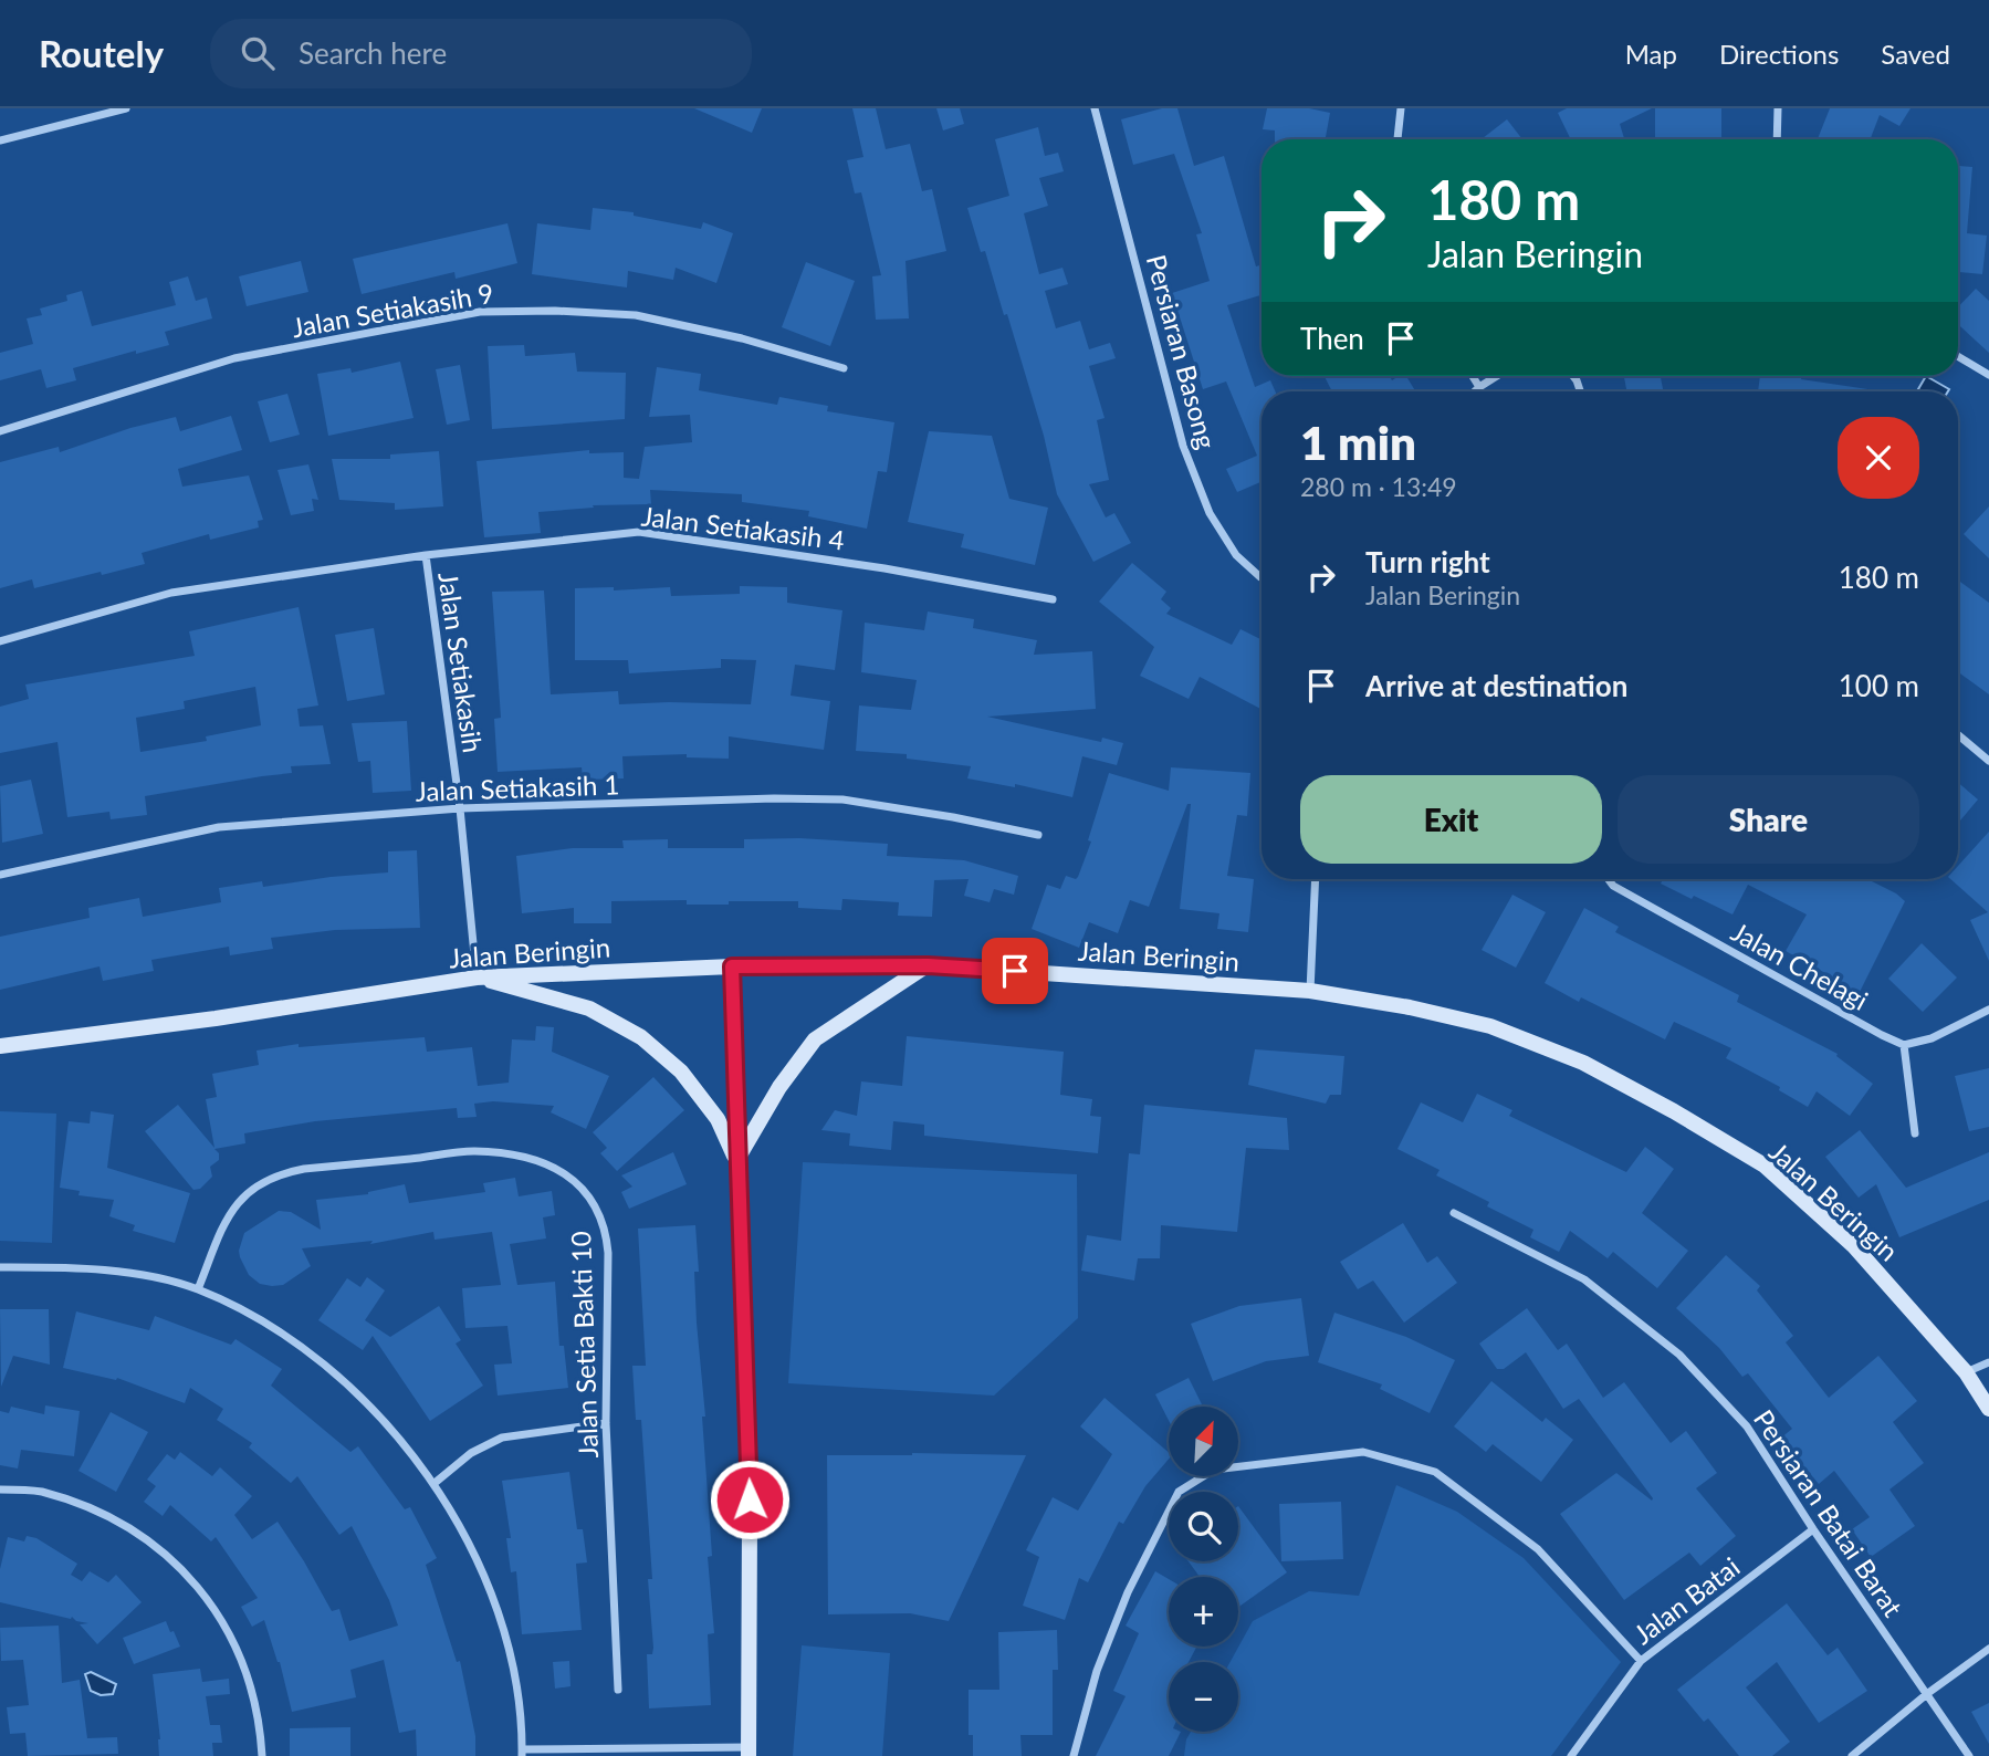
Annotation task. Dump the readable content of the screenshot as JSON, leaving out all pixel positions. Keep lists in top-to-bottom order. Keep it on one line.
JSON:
{"streets":{"street":["Jalan Setiakasih 9","Persiaran Basong","Jalan Setiakasih 4","Jalan Setiakasih","Jalan Setiakasih 1","Jalan Beringin","Jalan Chelagi","Jalan Setia Bakti 10","Persiaran Batai Barat","Jalan Batai"]},"crossings":[["Jalan Setiakasih 4","Jalan Setiakasih"],["Jalan Setiakasih","Jalan Setiakasih 1"],["Jalan Setiakasih","Jalan Beringin"],["Persiaran Batai Barat","Jalan Batai"]],"north":"top right","page":{"header":"Routely","search":"Search here","nav":["Map","Directions","Saved"],"turn":["180 m","Jalan Beringin"],"then":"Then","heading":["1 min","280 m · 13:49"],"list":[{"name":"Turn right","note":"Jalan Beringin","value":"180 m"},{"name":"Arrive at destination","value":"100 m"}],"buttons":["Exit","Share"],"map_buttons":["+","−"]}}
